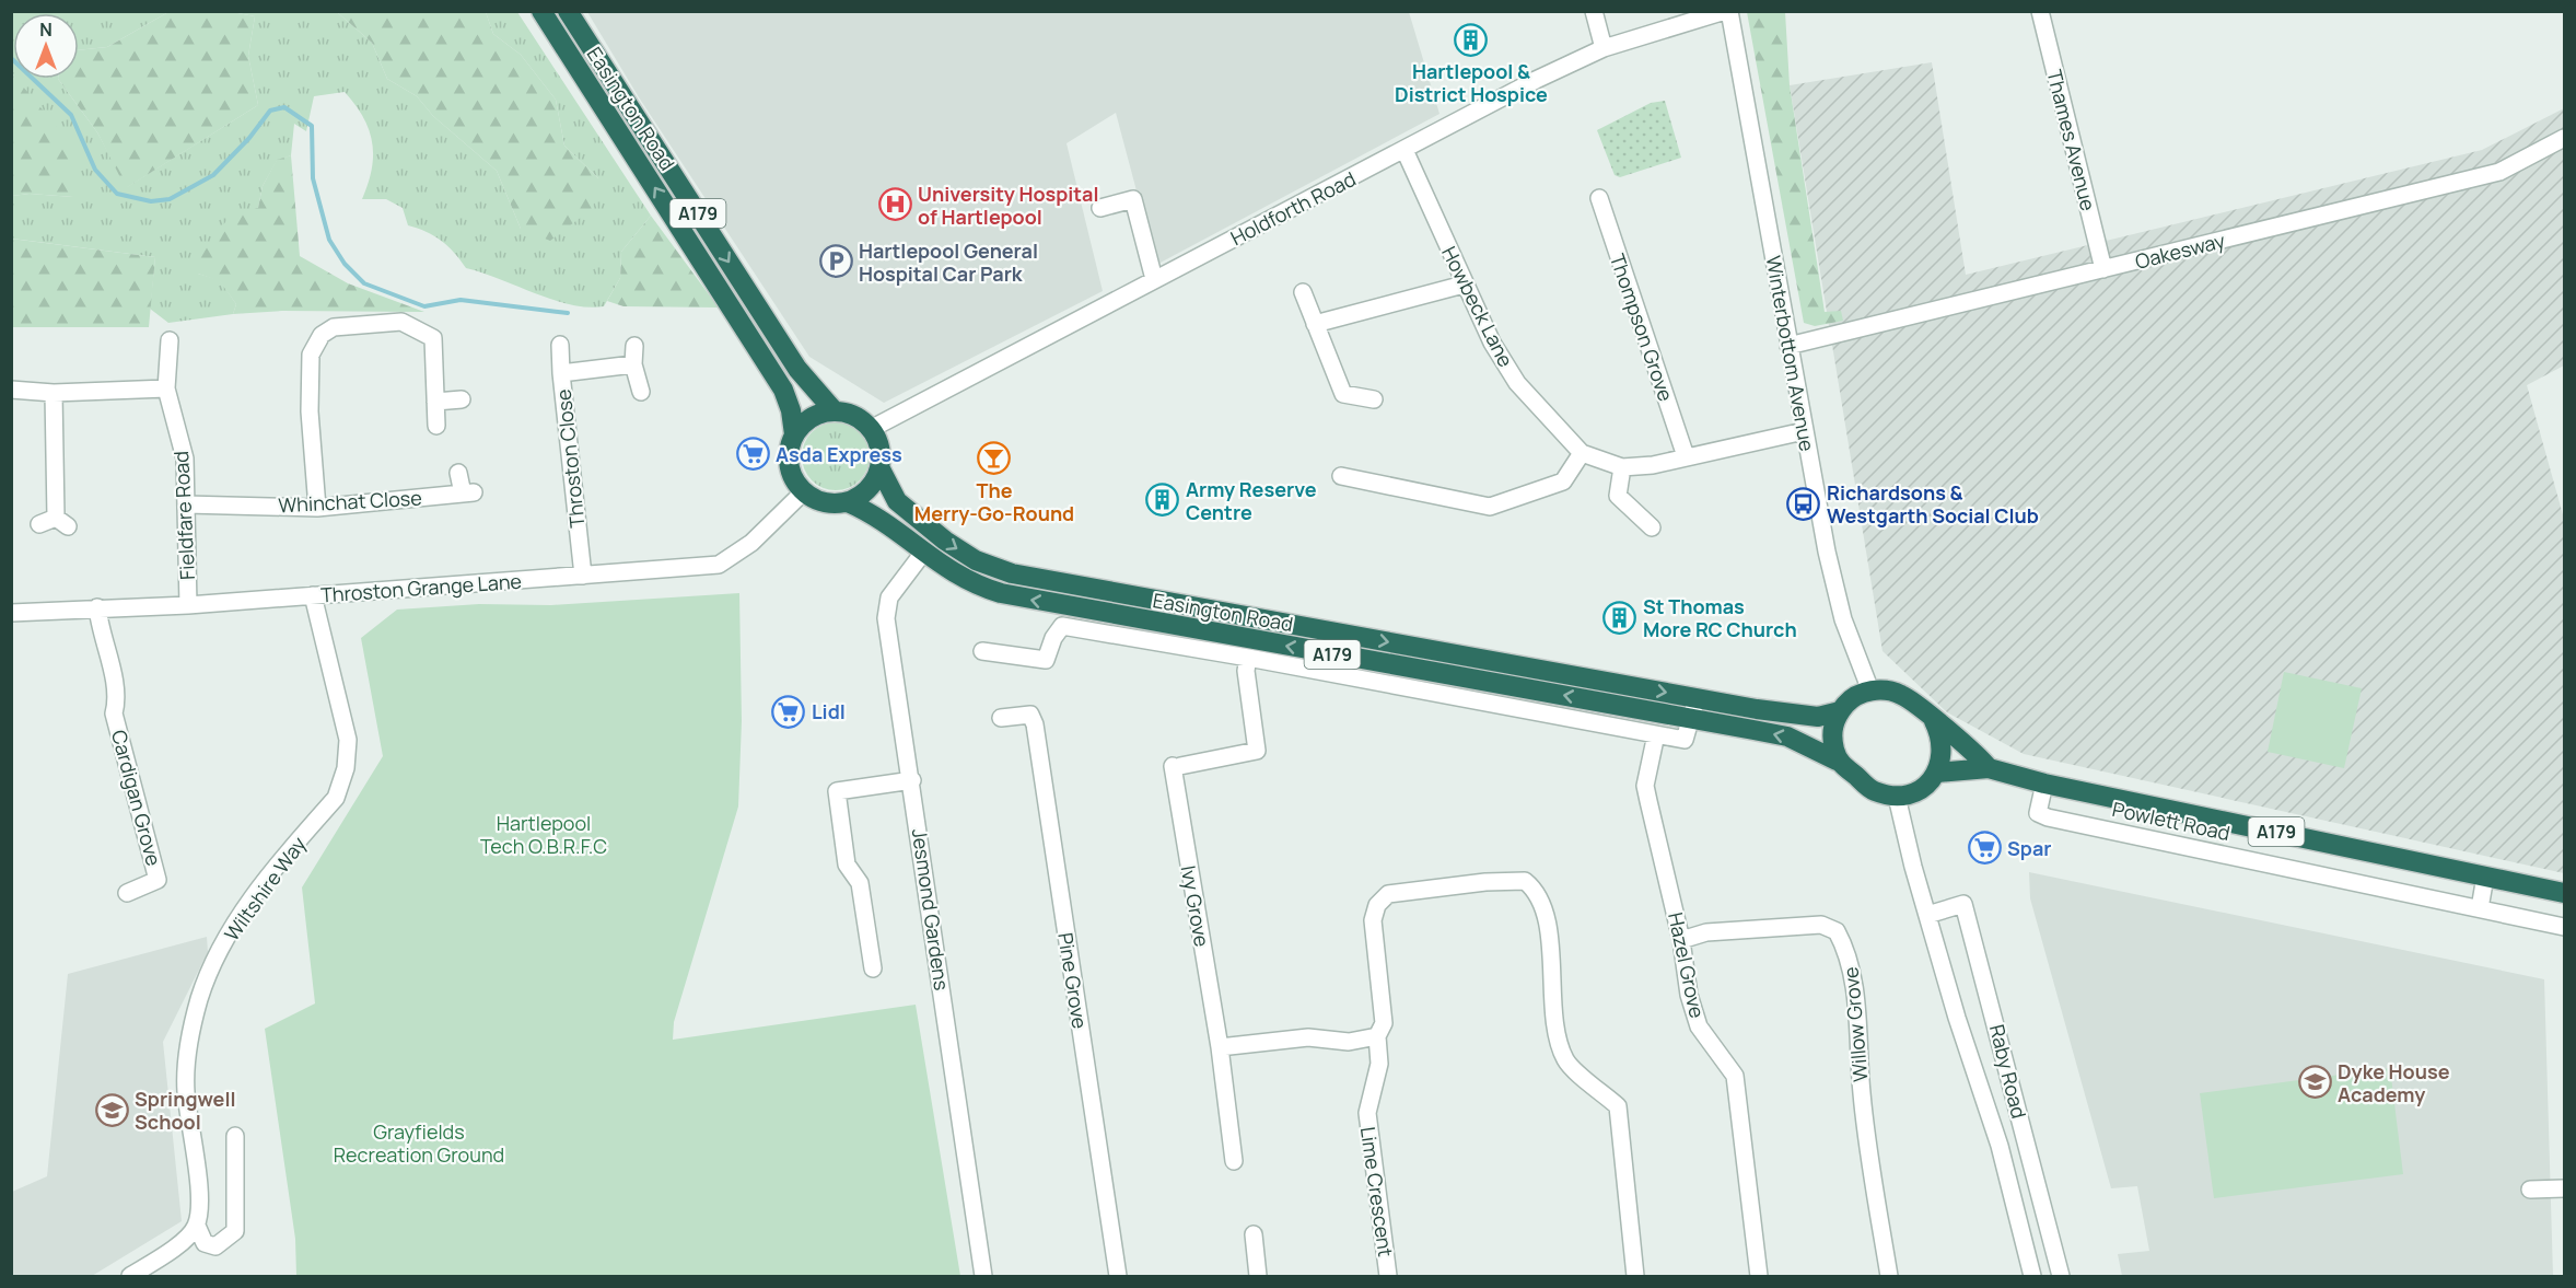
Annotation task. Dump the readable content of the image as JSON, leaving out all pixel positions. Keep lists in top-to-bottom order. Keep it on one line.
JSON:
{"streets":{"highway":["Easington Road","A179","Powlett Road"],"street":["Thames Avenue","Holdforth Road","Oakesway","Howbeck Lane","Thompson Grove","Winterbottom Avenue","Throston Close","Whinchat Close","Fieldfare Road","Throston Grange Lane","Cardigan Grove","Wiltshire Way","Ivy Grove","Jesmond Gardens","Hazel Grove","Pine Grove","Willow Grove","Raby Road","Lime Crescent"]},"crossings":[["Easington Road","Holdforth Road"],["Easington Road","A179"],["Easington Road","Winterbottom Avenue"],["Easington Road","Throston Grange Lane"],["Easington Road","Powlett Road"],["Easington Road","Ivy Grove"],["Easington Road","Jesmond Gardens"],["Easington Road","Hazel Grove"],["Easington Road","Raby Road"],["Thames Avenue","Oakesway"],["Holdforth Road","Howbeck Lane"],["Holdforth Road","Winterbottom Avenue"],["Holdforth Road","Throston Grange Lane"],["A179","Winterbottom Avenue"],["A179","Powlett Road"],["A179","Raby Road"],["Oakesway","Winterbottom Avenue"],["Howbeck Lane","Thompson Grove"],["Howbeck Lane","Winterbottom Avenue"],["Winterbottom Avenue","Powlett Road"],["Winterbottom Avenue","Raby Road"],["Throston Close","Throston Grange Lane"],["Whinchat Close","Fieldfare Road"],["Fieldfare Road","Throston Grange Lane"],["Throston Grange Lane","Cardigan Grove"],["Throston Grange Lane","Wiltshire Way"],["Powlett Road","Raby Road"],["Hazel Grove","Willow Grove"]],"parks":["Hartlepool Tech O.B.R.F.C","Grayfields Recreation Ground"],"places":{"building":["Hartlepool & District Hospice","Army Reserve Centre","St Thomas More RC Church"],"hospital":["University Hospital of Hartlepool"],"parking":["Hartlepool General Hospital Car Park"],"supermarket":["Asda Express","Lidl","Spar"],"bar":["The Merry-Go-Round"],"bus stop":["Richardsons & Westgarth Social Club"],"school or university":["Dyke House Academy","Springwell School"]},"north":"top"}
